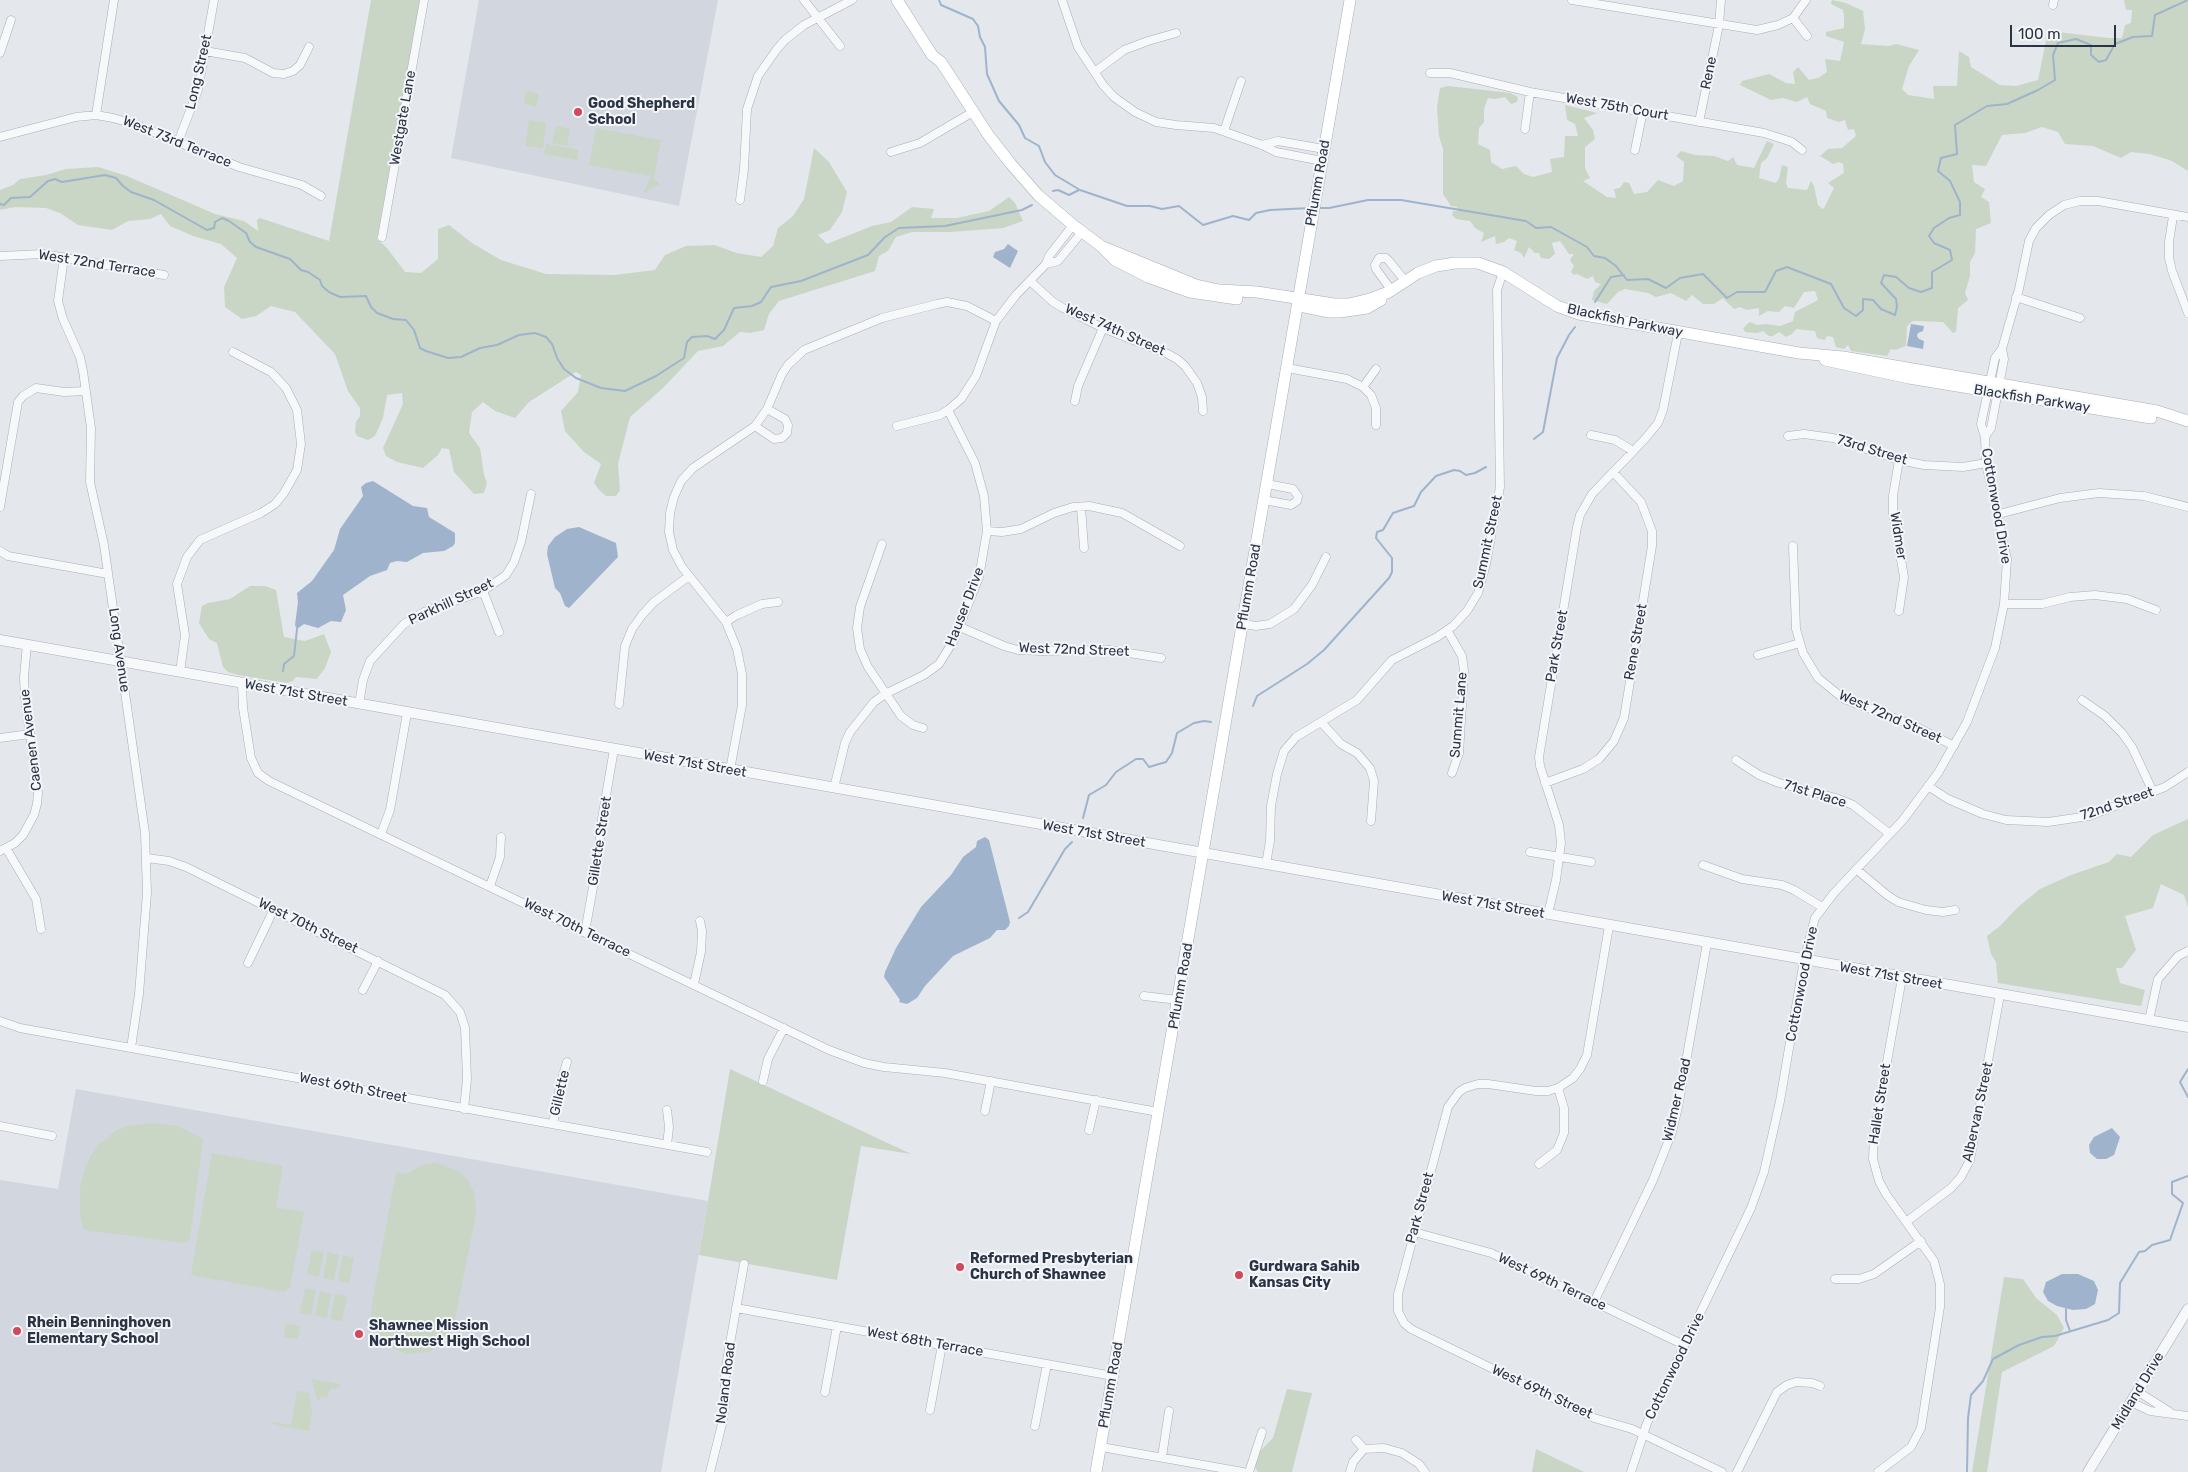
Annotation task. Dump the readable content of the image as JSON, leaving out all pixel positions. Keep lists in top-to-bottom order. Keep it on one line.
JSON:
{"streets":{"main road":["Pflumm Road","Blackfish Parkway"],"street":["Long Street","Rene","West 75th Court","Westgate Lane","West 73rd Terrace","West 72nd Terrace","West 74th Street","73rd Street","Cottonwood Drive","Widmer","Summit Street","Parkhill Street","Hauser Drive","Rene Street","Park Street","Long Avenue","West 72nd Street","West 71st Street","Summit Lane","Caenen Avenue","71st Place","72nd Street","Gillette Street","West 70th Street","West 70th Terrace","West 69th Street","Gillette","Widmer Road","Hallet Street","Albervan Street","West 69th Terrace","West 68th Terrace","Noland Road","Midland Drive"]},"crossings":[["Long Street","West 73rd Terrace"],["Rene","West 75th Court"],["Pflumm Road","Blackfish Parkway"],["Pflumm Road","West 71st Street"],["Pflumm Road","West 70th Terrace"],["Pflumm Road","West 68th Terrace"],["West 72nd Terrace","Long Avenue"],["Blackfish Parkway","Cottonwood Drive"],["Blackfish Parkway","Summit Street"],["Blackfish Parkway","Park Street"],["73rd Street","Cottonwood Drive"],["73rd Street","Widmer"],["Cottonwood Drive","West 72nd Street"],["Cottonwood Drive","West 71st Street"],["Cottonwood Drive","71st Place"],["Cottonwood Drive","72nd Street"],["Cottonwood Drive","West 69th Street"],["Cottonwood Drive","West 69th Terrace"],["Summit Street","West 71st Street"],["Summit Street","Summit Lane"],["Parkhill Street","West 71st Street"],["Hauser Drive","West 72nd Street"],["Hauser Drive","West 71st Street"],["Rene Street","Park Street"],["Park Street","West 71st Street"],["Park Street","West 69th Street"],["Park Street","West 69th Terrace"],["Long Avenue","West 71st Street"],["Long Avenue","West 70th Street"],["Long Avenue","West 69th Street"],["West 71st Street","Caenen Avenue"],["West 71st Street","Gillette Street"],["West 71st Street","West 70th Terrace"],["West 71st Street","Widmer Road"],["West 71st Street","Hallet Street"],["West 71st Street","Albervan Street"],["Gillette Street","West 70th Terrace"],["West 70th Street","West 69th Street"],["West 69th Street","Gillette"],["Widmer Road","West 69th Terrace"],["Hallet Street","Albervan Street"],["West 68th Terrace","Noland Road"]],"places":["Good Shepherd School","Reformed Presbyterian Church of Shawnee","Gurdwara Sahib Kansas City","Rhein Benninghoven Elementary School","Shawnee Mission Northwest High School"],"scale_bar":"100 m"}
